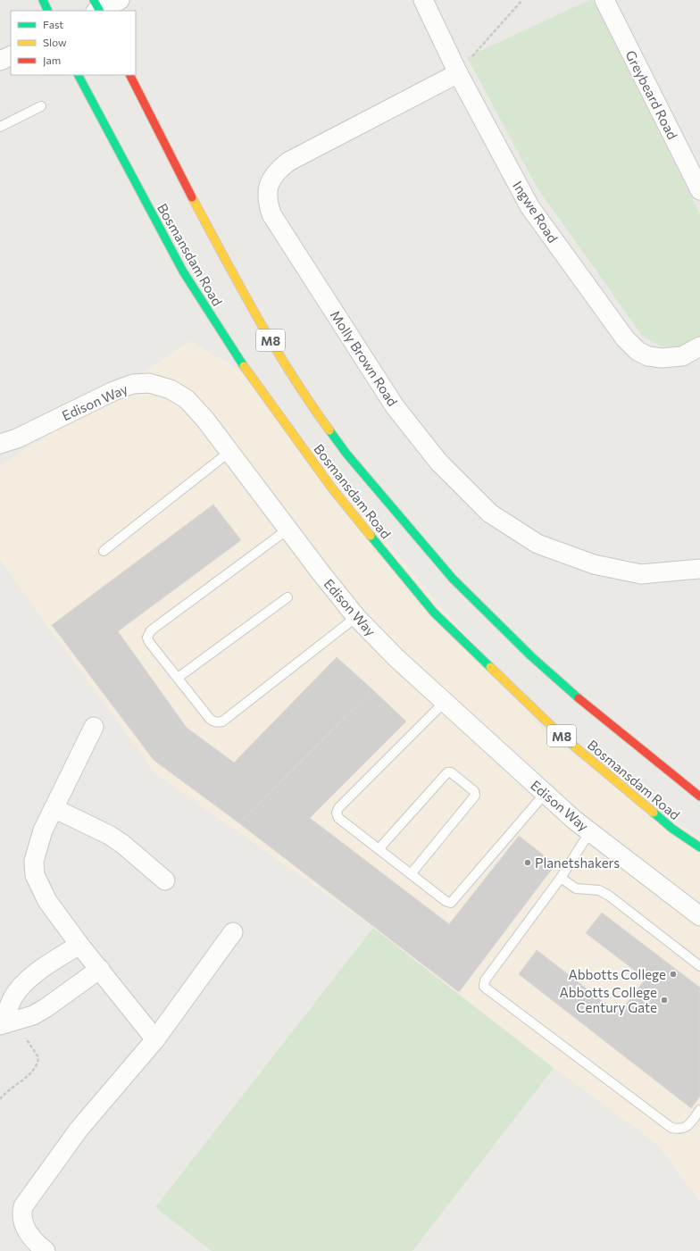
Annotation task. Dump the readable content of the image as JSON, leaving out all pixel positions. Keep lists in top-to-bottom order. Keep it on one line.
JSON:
{"streets":{"main road":["Bosmansdam Road","M8"],"street":["Greybeard Road","Ingwe Road","Molly Brown Road","Edison Way"]},"crossings":[["Ingwe Road","Molly Brown Road"]],"places":["Planetshakers","Abbotts College","Abbotts College Century Gate"],"legend":["Fast","Slow","Jam"]}
